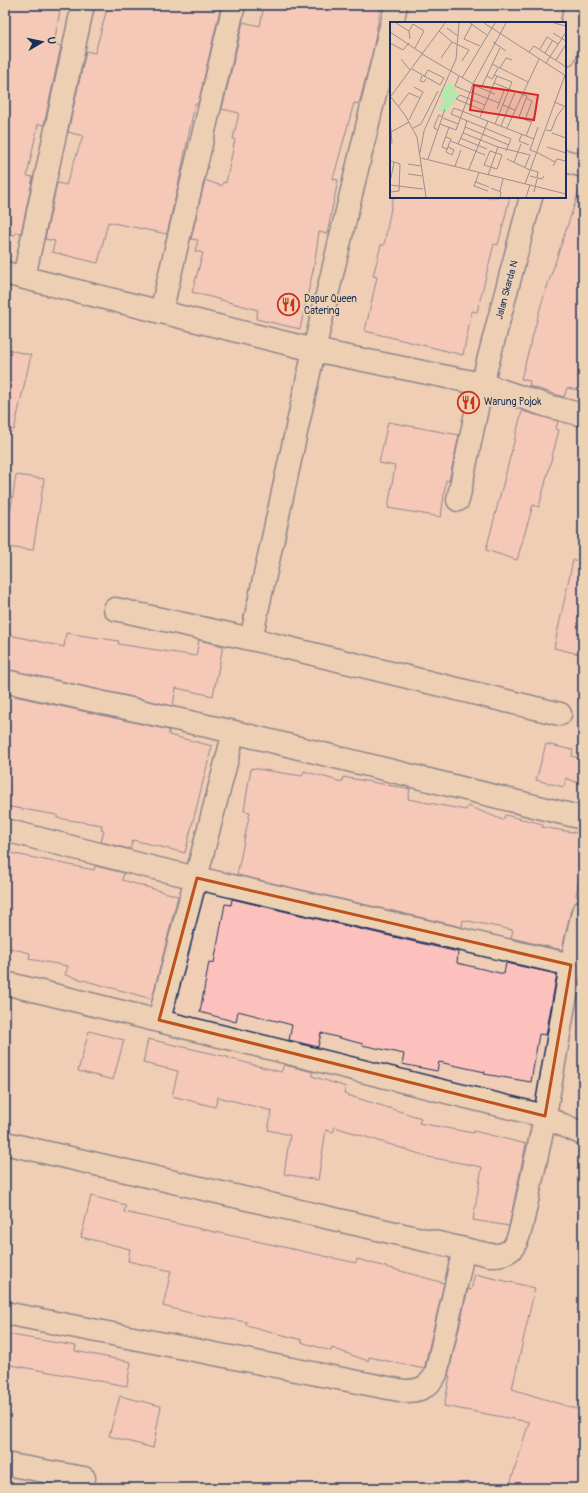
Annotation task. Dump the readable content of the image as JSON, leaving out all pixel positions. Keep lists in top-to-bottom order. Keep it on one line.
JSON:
{"streets":{"street":["Jalan Skarda N"]},"places":{"restaurant":["Dapur Queen Catering","Warung Pojok"]},"north":"right"}
